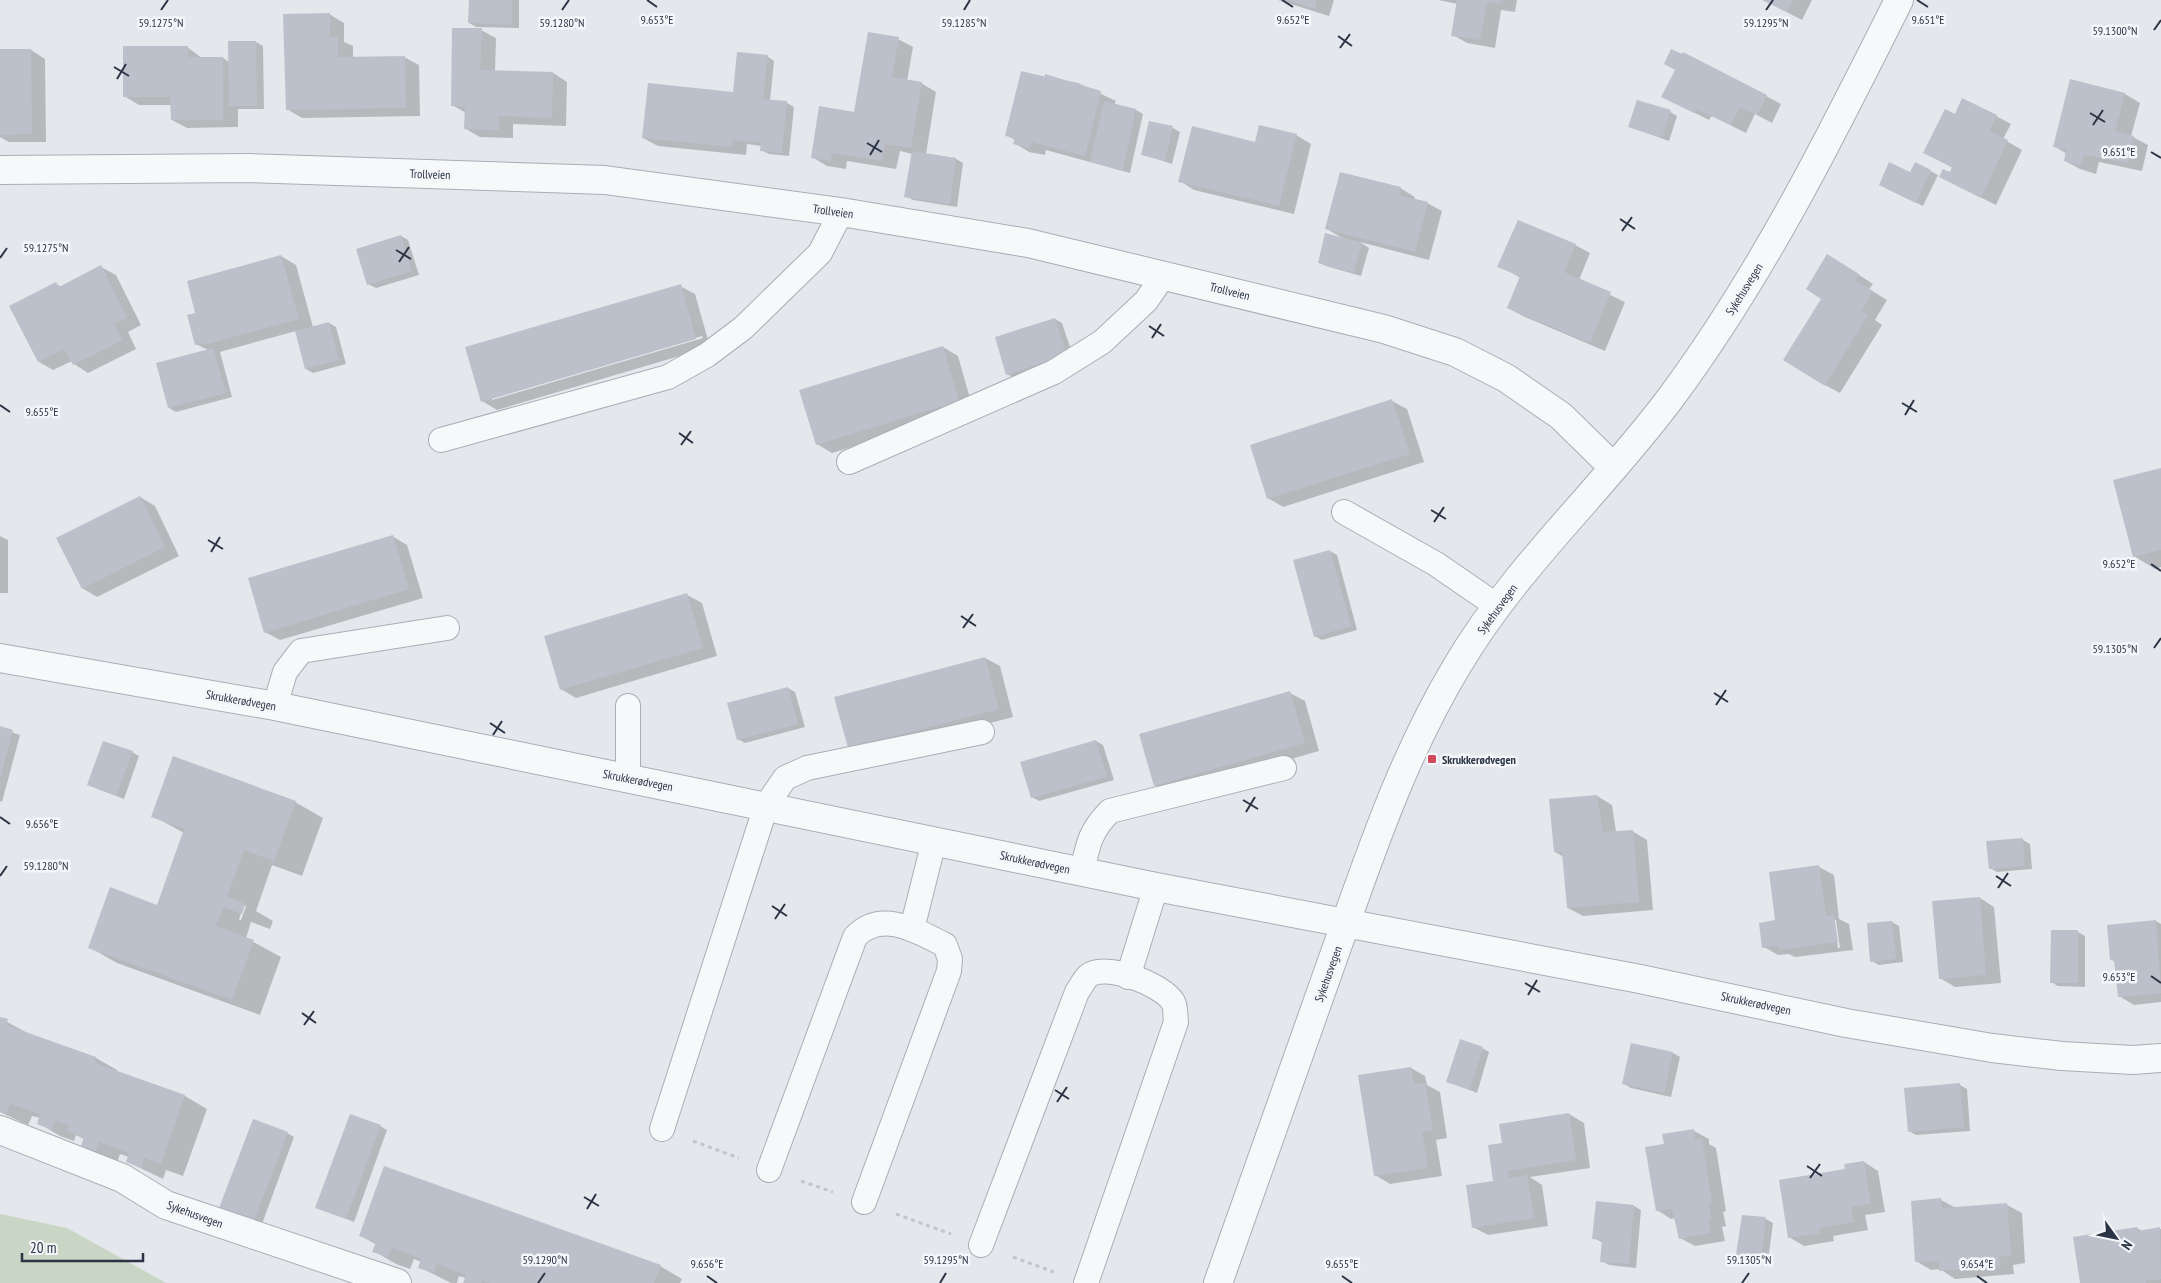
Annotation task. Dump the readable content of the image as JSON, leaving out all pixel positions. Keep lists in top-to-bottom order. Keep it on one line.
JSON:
{"streets":{"street":["Trollveien","Sykehusvegen","Skrukkerødvegen"]},"crossings":[["Trollveien","Sykehusvegen"],["Sykehusvegen","Skrukkerødvegen"]],"places":{"transit":["Skrukkerødvegen"]},"scale_bar":"20 m","north":"bottom right","coordinates":["9.653°E","9.651°E","9.652°E","59.1295°N","59.1275°N","59.1280°N","59.1285°N","59.1300°N","9.655°E","59.1305°N","9.656°E","59.1290°N","9.654°E"]}
